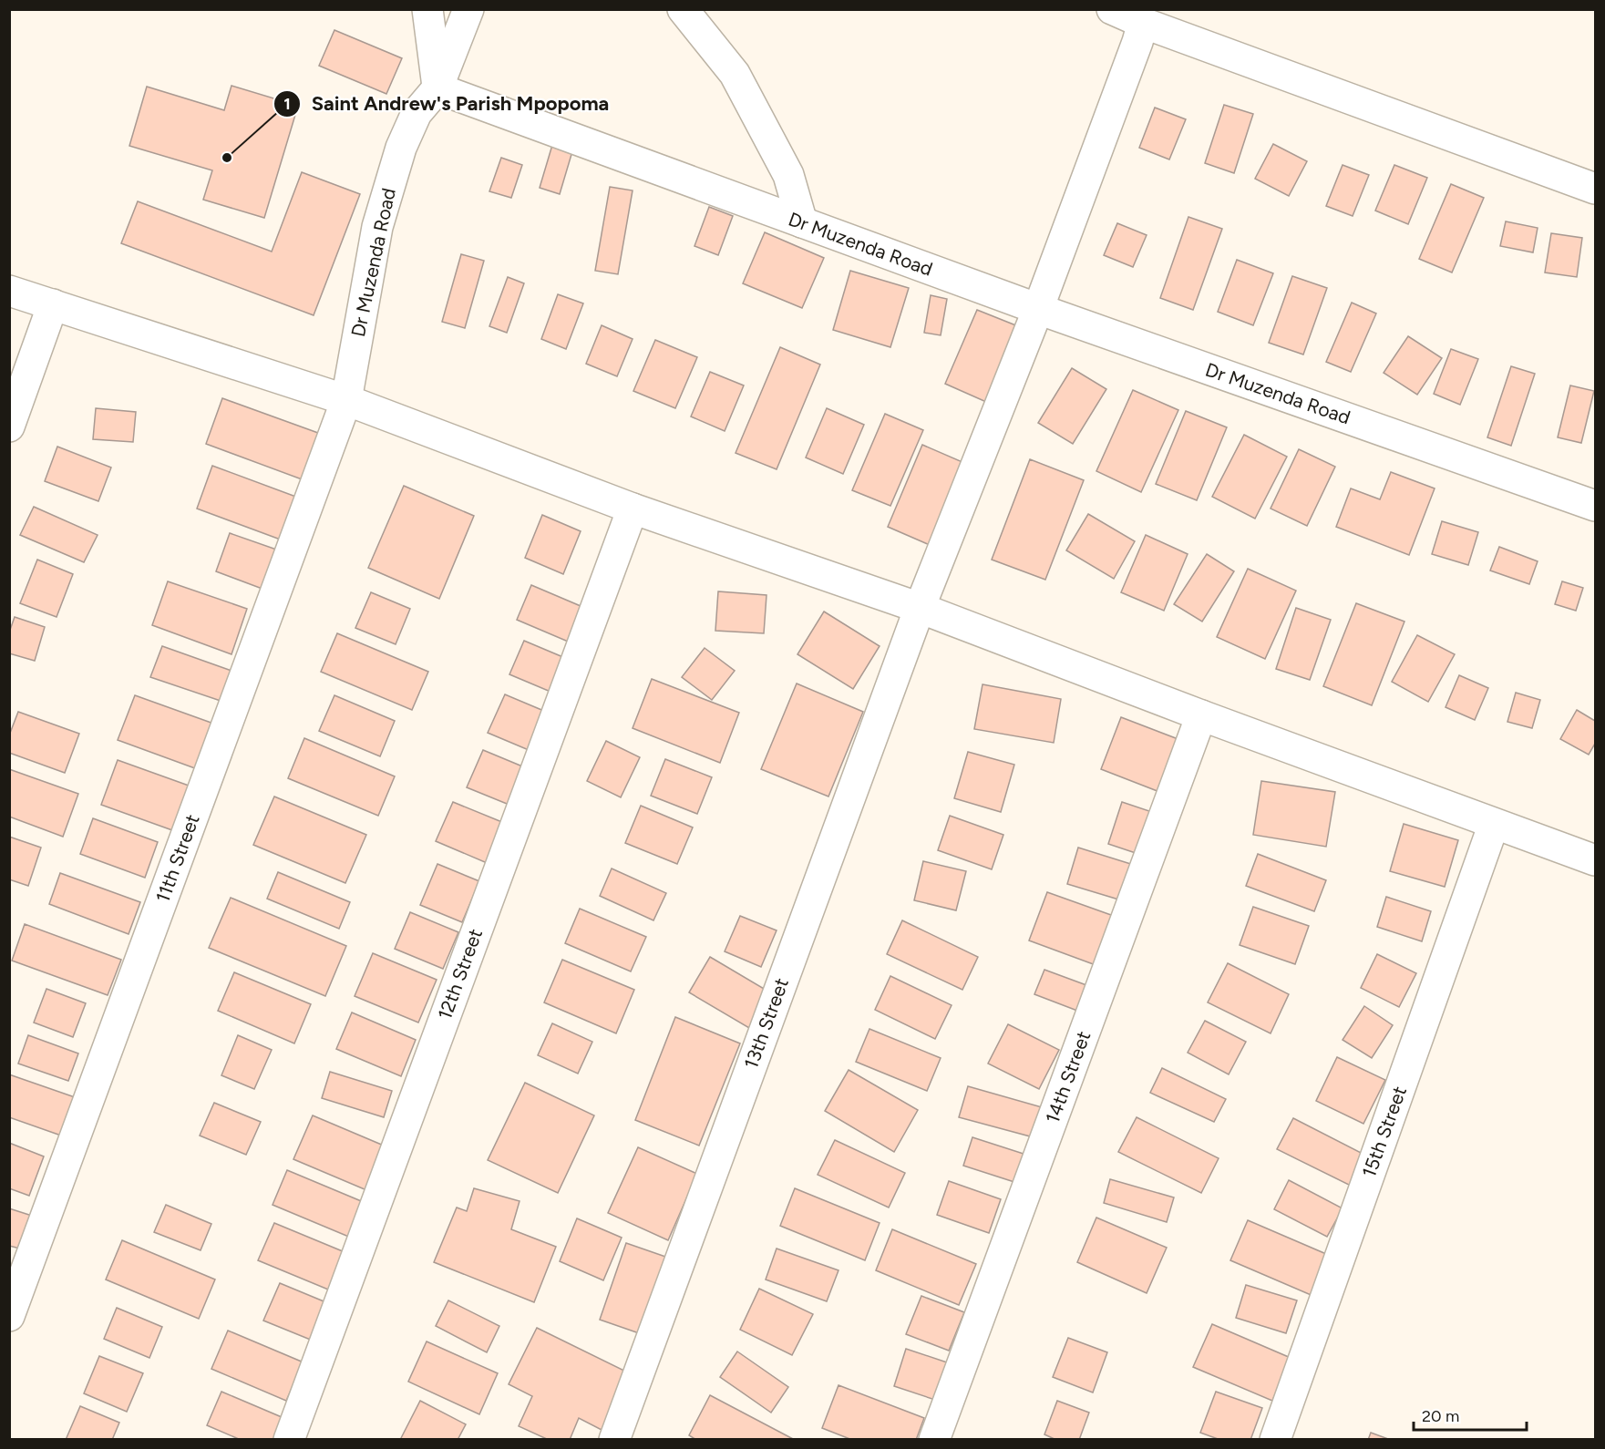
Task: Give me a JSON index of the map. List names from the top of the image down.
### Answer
{
  "streets": {
    "street": [
      "Dr Muzenda Road",
      "11th Street",
      "12th Street",
      "13th Street",
      "14th Street",
      "15th Street"
    ]
  },
  "crossings": [
    ["Dr Muzenda Road", "11th Street"],
    ["Dr Muzenda Road", "13th Street"]
  ],
  "places": ["Saint Andrew's Parish Mpopoma"],
  "scale_bar": "20 m"
}
